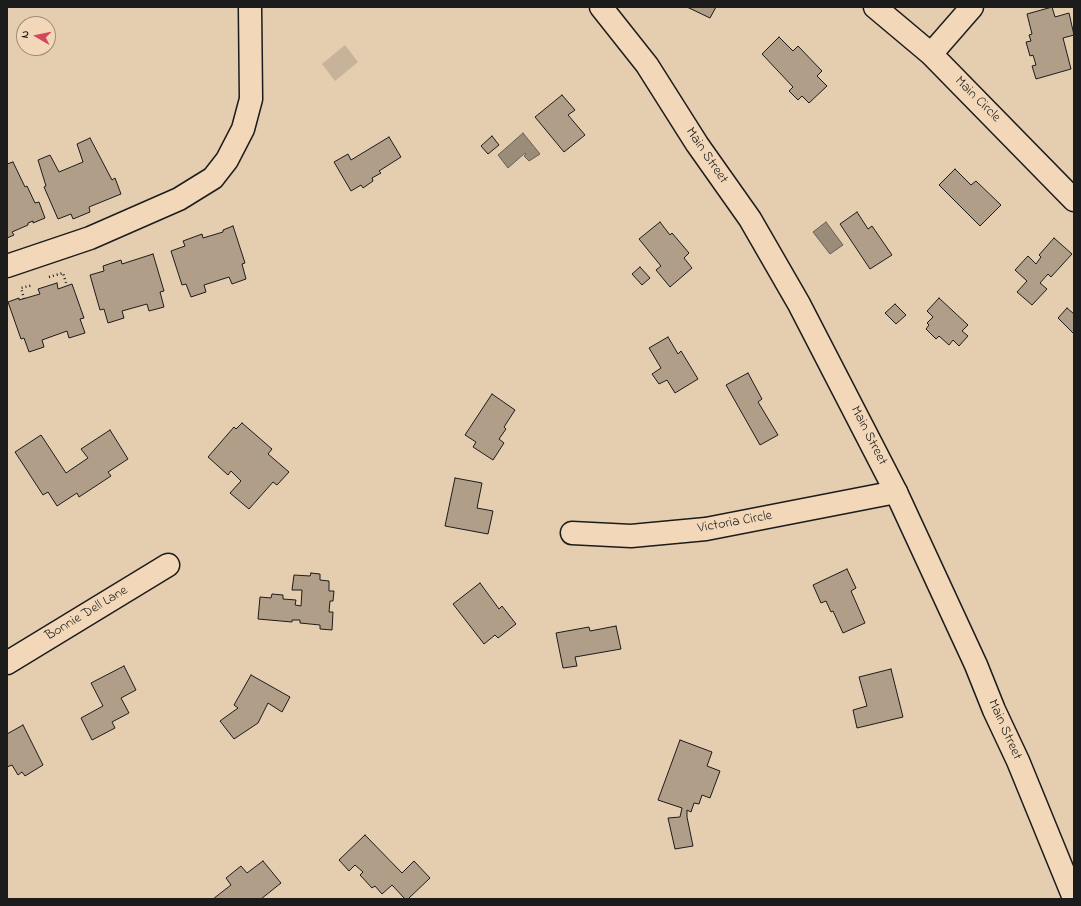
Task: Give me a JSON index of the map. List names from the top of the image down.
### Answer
{
  "streets": {
    "main road": [
      "Main Circle",
      "Main Street",
      "Victoria Circle",
      "Bonnie Dell Lane"
    ]
  },
  "crossings": [
    ["Main Street", "Victoria Circle"]
  ],
  "north": "left"
}
